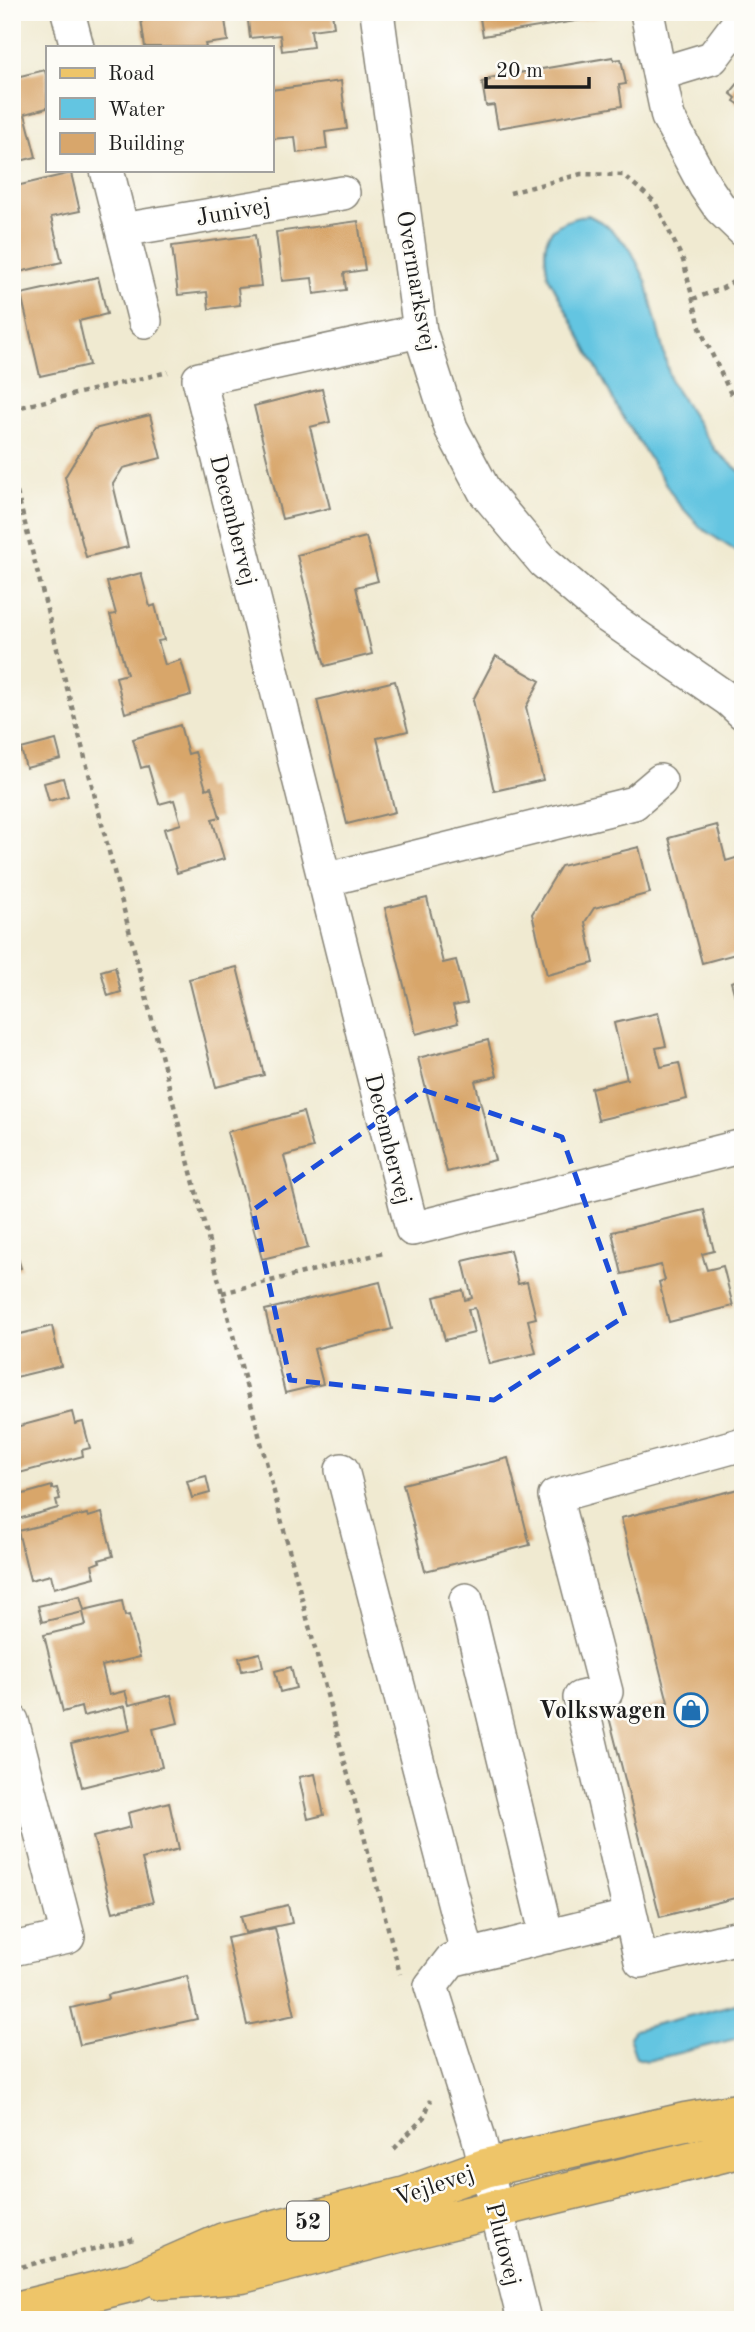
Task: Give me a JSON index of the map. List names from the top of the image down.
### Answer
{
  "streets": {
    "main road": ["Vejlevej", "52"],
    "street": [
      "Junivej",
      "Overmarksvej",
      "Decembervej",
      "Plutovej"
    ]
  },
  "crossings": [
    ["Vejlevej", "Plutovej"]
  ],
  "places": {
    "shop": ["Volkswagen"]
  },
  "legend": ["Road", "Water", "Building"],
  "scale_bar": "20 m"
}
